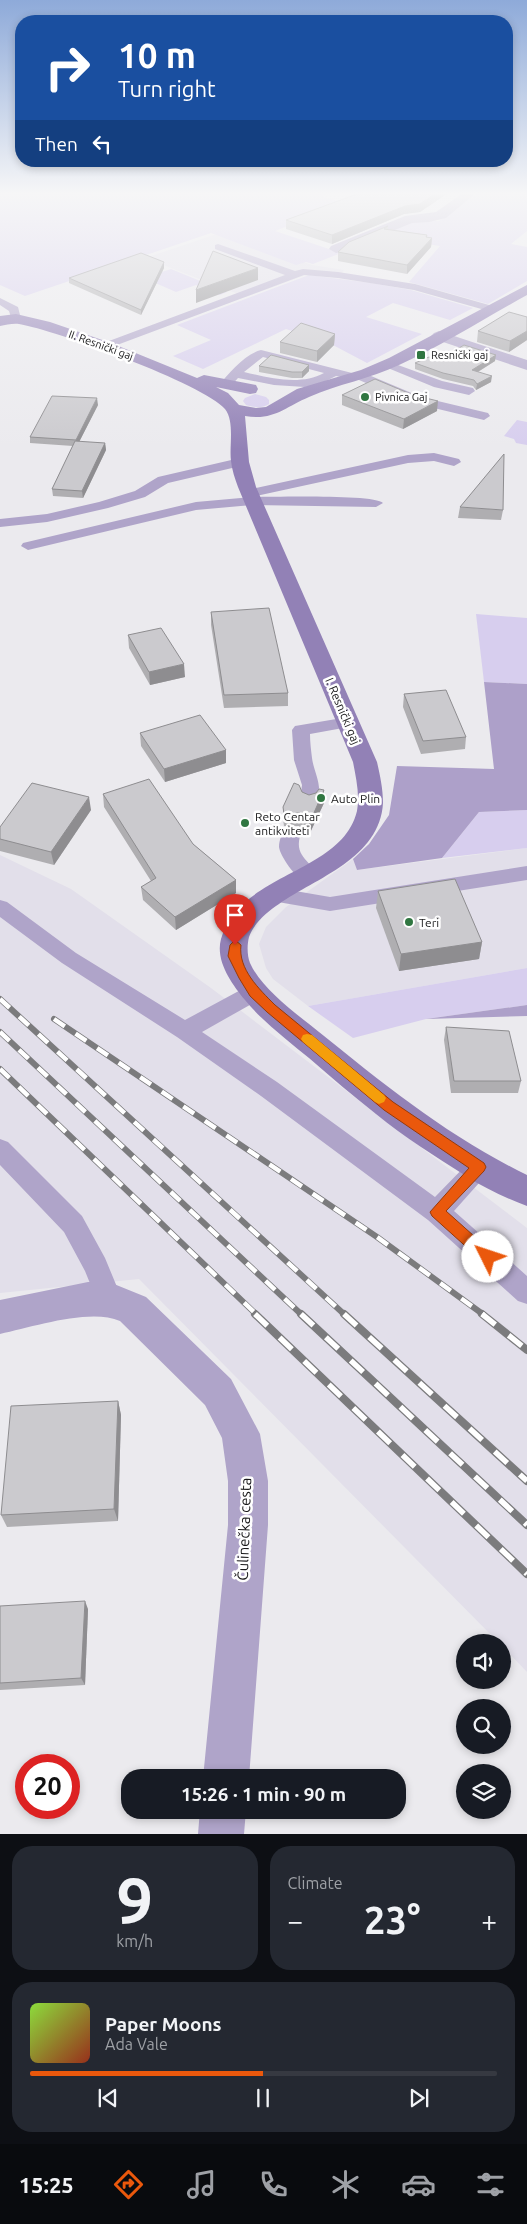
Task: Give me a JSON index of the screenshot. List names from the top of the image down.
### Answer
{
  "streets": {
    "street": ["II. Resnički gaj", "I. Resnički gaj", "Čulinečka cesta"]
  },
  "crossings": [
    ["II. Resnički gaj", "I. Resnički gaj"]
  ],
  "places": {
    "transit": ["Resnički gaj"],
    "other": [
      "Pivnica Gaj",
      "Auto Plin",
      "Reto Centar antikviteti",
      "Teri"
    ]
  },
  "page": {
    "turn": ["10 m", "Turn right"],
    "then": "Then",
    "limit": "20",
    "trip": "15:26 · 1 min · 90 m",
    "tile": [
      ["9", "km/h"],
      "Climate"
    ],
    "heat": ["−", "23°", "+"],
    "song": ["Paper Moons", "Ada Vale"],
    "tabs": "15:25"
  }
}
